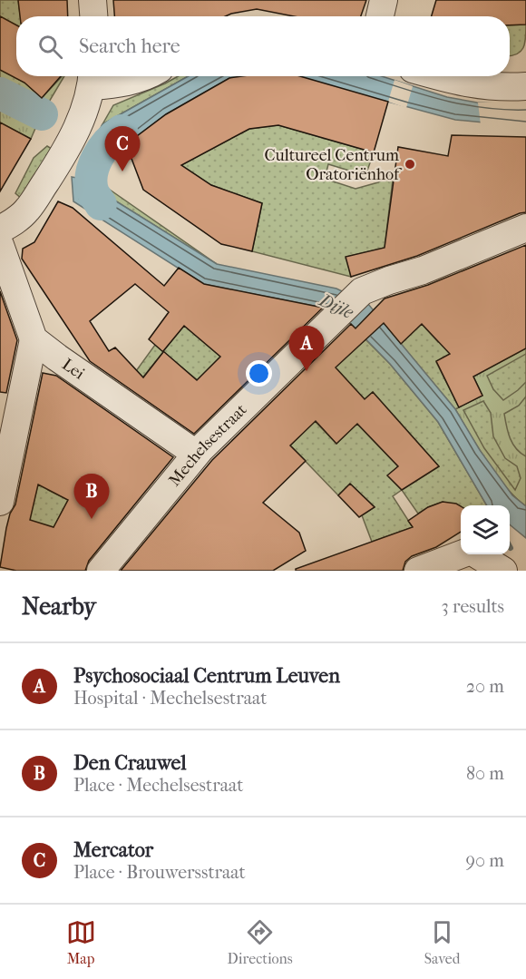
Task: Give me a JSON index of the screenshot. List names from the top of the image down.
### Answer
{
  "streets": {
    "street": ["Lei", "Mechelsestraat"]
  },
  "crossings": [
    ["Lei", "Mechelsestraat"]
  ],
  "water": ["Dijle"],
  "places": ["Cultureel Centrum Oratoriënhof"],
  "page": {
    "search": "Search here",
    "pins": ["C", "A", "B"],
    "heading": ["Nearby", "3 results"],
    "list": [
      {
        "mark": "A",
        "name": "Psychosociaal Centrum Leuven",
        "note": "Hospital · Mechelsestraat",
        "value": "20 m"
      },
      {
        "mark": "B",
        "name": "Den Crauwel",
        "note": "Place · Mechelsestraat",
        "value": "80 m"
      },
      {
        "mark": "C",
        "name": "Mercator",
        "note": "Place · Brouwersstraat",
        "value": "90 m"
      }
    ],
    "nav": ["Map", "Directions", "Saved"]
  }
}
